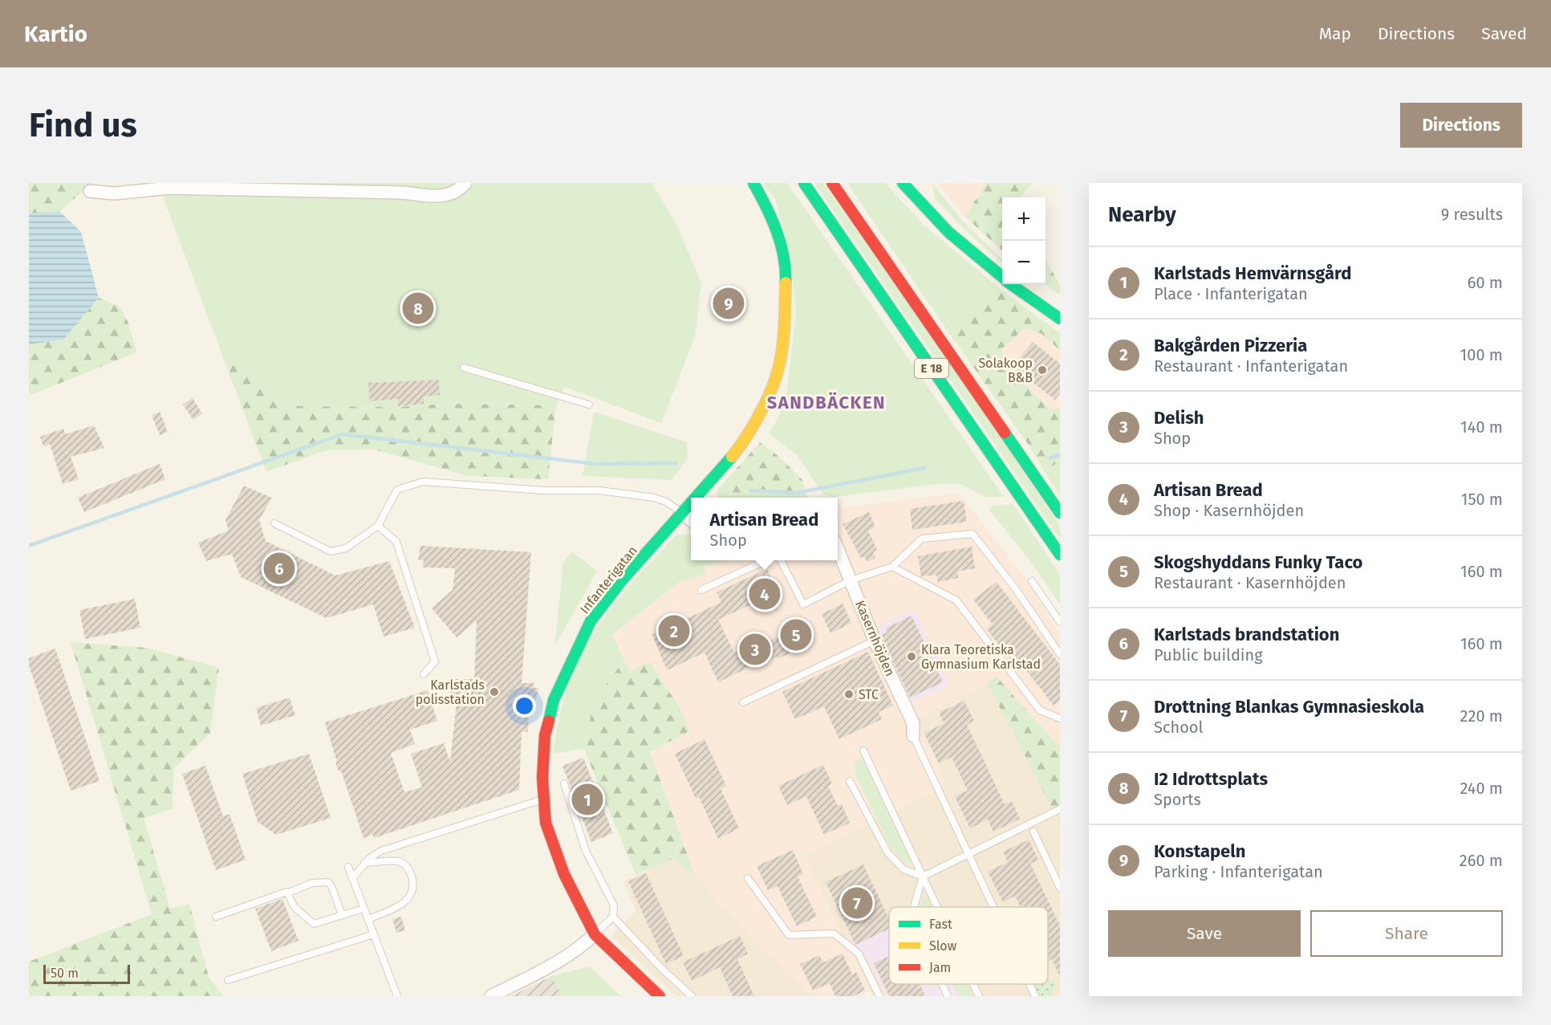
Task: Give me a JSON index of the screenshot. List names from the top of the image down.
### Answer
{
  "streets": {
    "main road": ["E 18", "Infanterigatan"],
    "street": ["Kasernhöjden"]
  },
  "districts": ["SANDBÄCKEN"],
  "places": [
    "Solakoop B&B",
    "Klara Teoretiska Gymnasium Karlstad",
    "Karlstads polisstation",
    "STC"
  ],
  "legend": ["Fast", "Slow", "Jam"],
  "scale_bar": "50 m",
  "page": {
    "header": "Kartio",
    "nav": ["Map", "Directions", "Saved"],
    "buttons": [
      "Directions",
      ["Save", "Share"]
    ],
    "title": "Find us",
    "heading": ["Nearby", "9 results"],
    "map_buttons": ["+", "−"],
    "list": [
      {
        "mark": "1",
        "name": "Karlstads Hemvärnsgård",
        "note": "Place · Infanterigatan",
        "value": "60 m"
      },
      {
        "mark": "2",
        "name": "Bakgården Pizzeria",
        "note": "Restaurant · Infanterigatan",
        "value": "100 m"
      },
      {
        "mark": "3",
        "name": "Delish",
        "note": "Shop",
        "value": "140 m"
      },
      {
        "mark": "4",
        "name": "Artisan Bread",
        "note": "Shop · Kasernhöjden",
        "value": "150 m"
      },
      {
        "mark": "5",
        "name": "Skogshyddans Funky Taco",
        "note": "Restaurant · Kasernhöjden",
        "value": "160 m"
      },
      {
        "mark": "6",
        "name": "Karlstads brandstation",
        "note": "Public building",
        "value": "160 m"
      },
      {
        "mark": "7",
        "name": "Drottning Blankas Gymnasieskola",
        "note": "School",
        "value": "220 m"
      },
      {
        "mark": "8",
        "name": "I2 Idrottsplats",
        "note": "Sports",
        "value": "240 m"
      },
      {
        "mark": "9",
        "name": "Konstapeln",
        "note": "Parking · Infanterigatan",
        "value": "260 m"
      }
    ],
    "pins": [
      "9",
      "8",
      "6",
      "4",
      "2",
      "5",
      "3",
      "1",
      "7"
    ],
    "popup": ["Artisan Bread", "Shop"],
    "scale": "50 m"
  }
}
